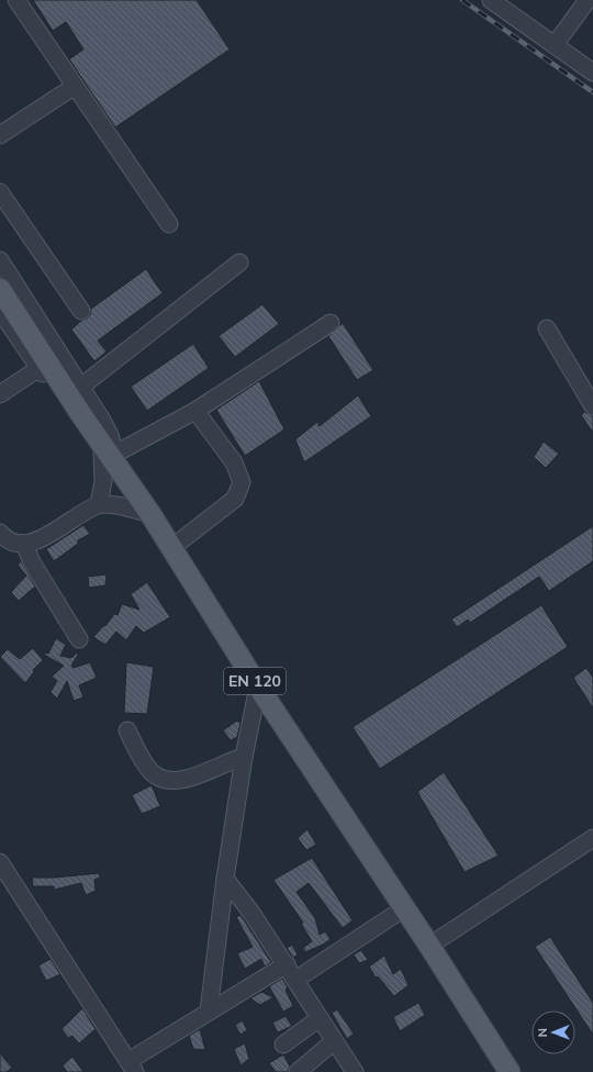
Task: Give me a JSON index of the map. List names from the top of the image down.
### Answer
{
  "streets": {
    "main road": ["EN 120"]
  },
  "north": "left"
}
